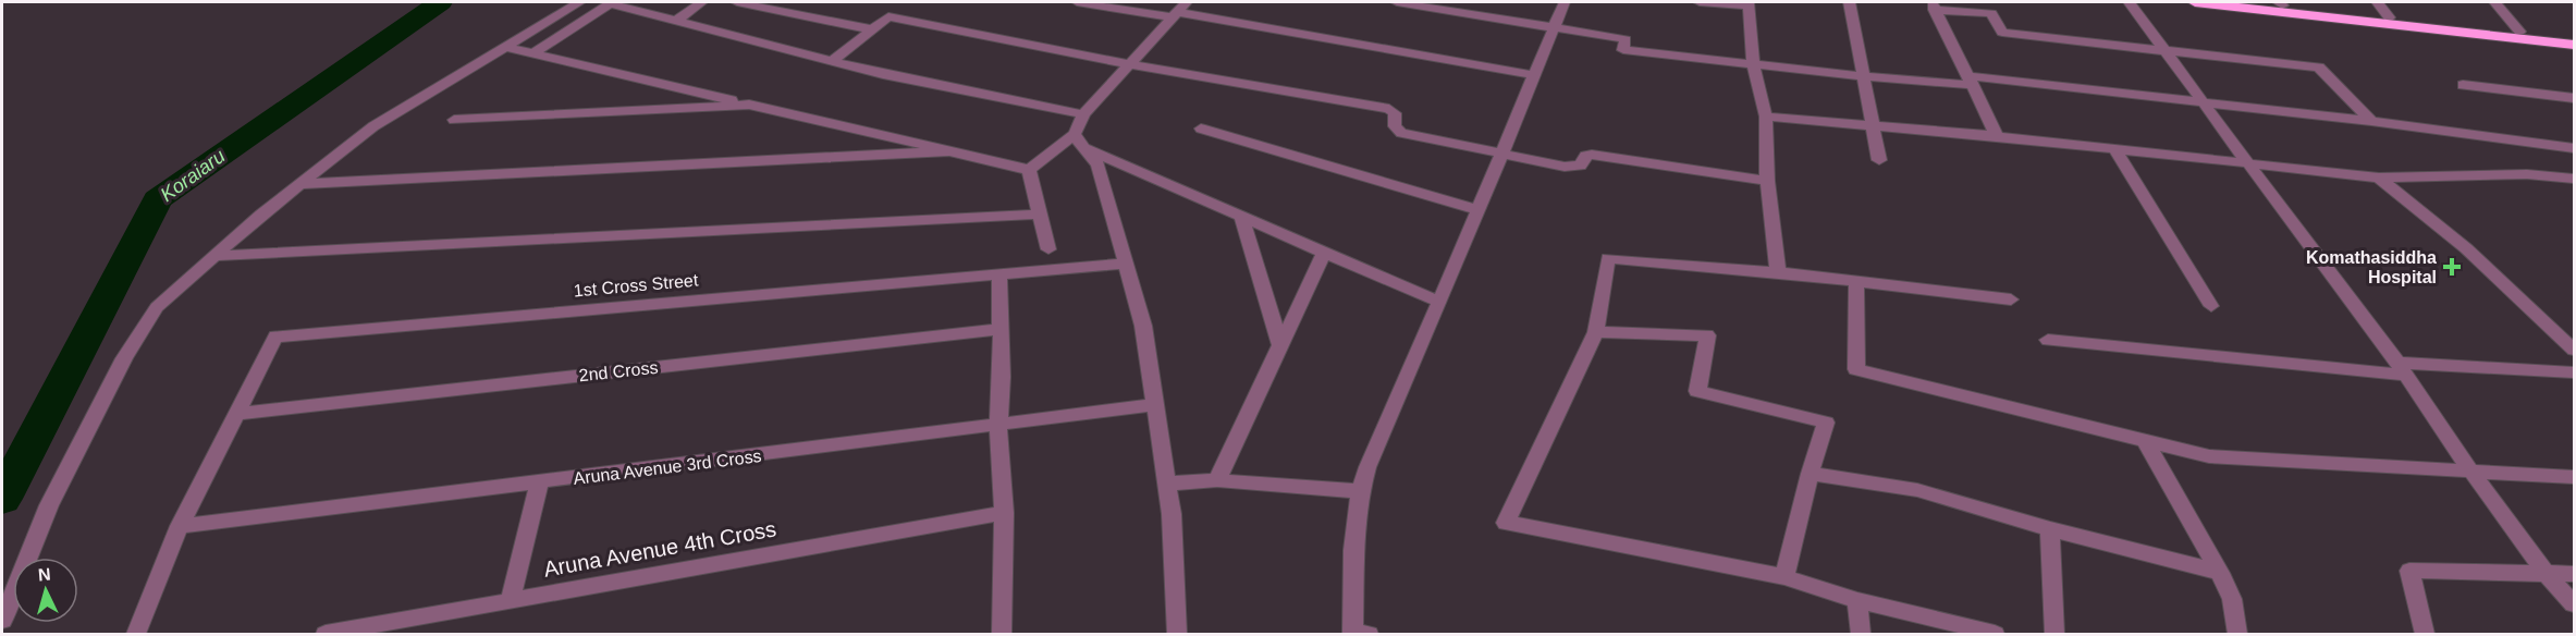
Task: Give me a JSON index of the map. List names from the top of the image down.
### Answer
{
  "streets": {
    "street": [
      "1st Cross Street",
      "2nd Cross",
      "Aruna Avenue 3rd Cross",
      "Aruna Avenue 4th Cross"
    ]
  },
  "crossings": [
    ["1st Cross Street", "2nd Cross"]
  ],
  "water": ["Koraiaru"],
  "places": {
    "health": ["Komathasiddha Hospital"]
  },
  "north": "top"
}
